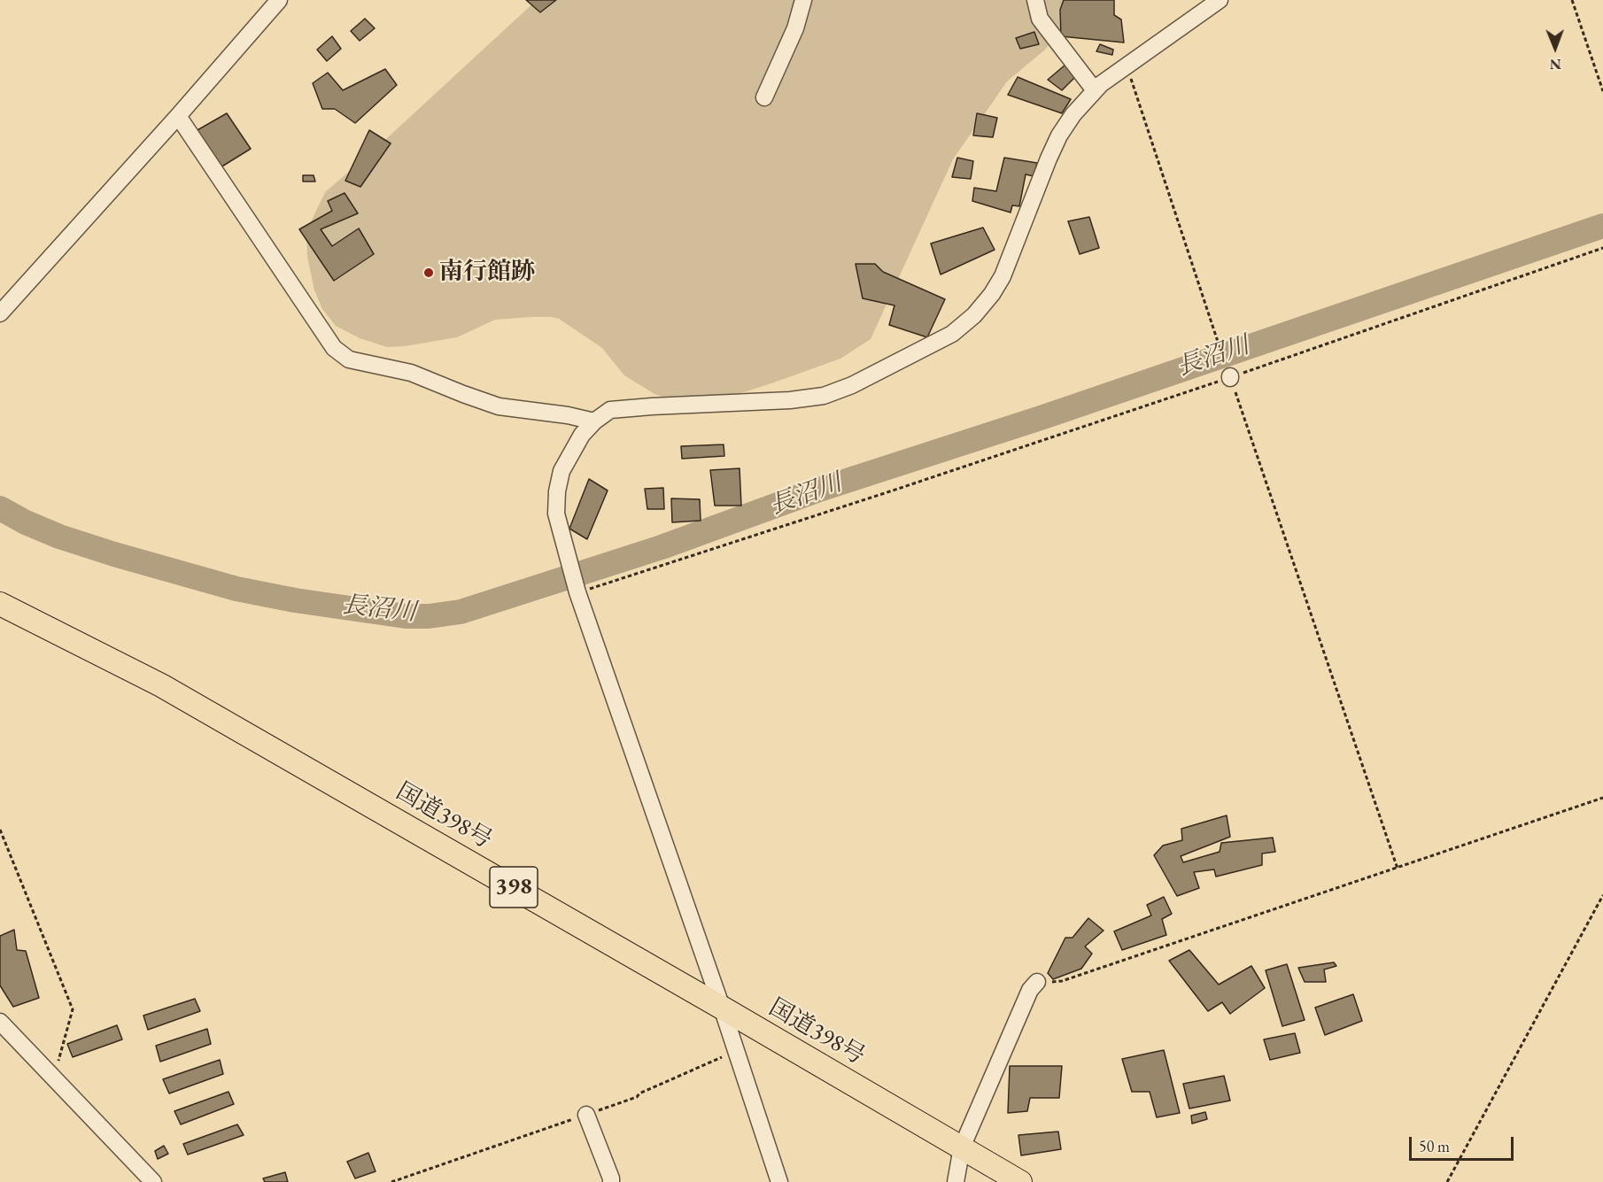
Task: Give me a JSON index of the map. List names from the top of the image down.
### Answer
{
  "streets": {
    "highway": ["国道398号", "398"]
  },
  "water": ["長沼川"],
  "places": ["南行館跡"],
  "scale_bar": "50 m",
  "north": "bottom"
}
